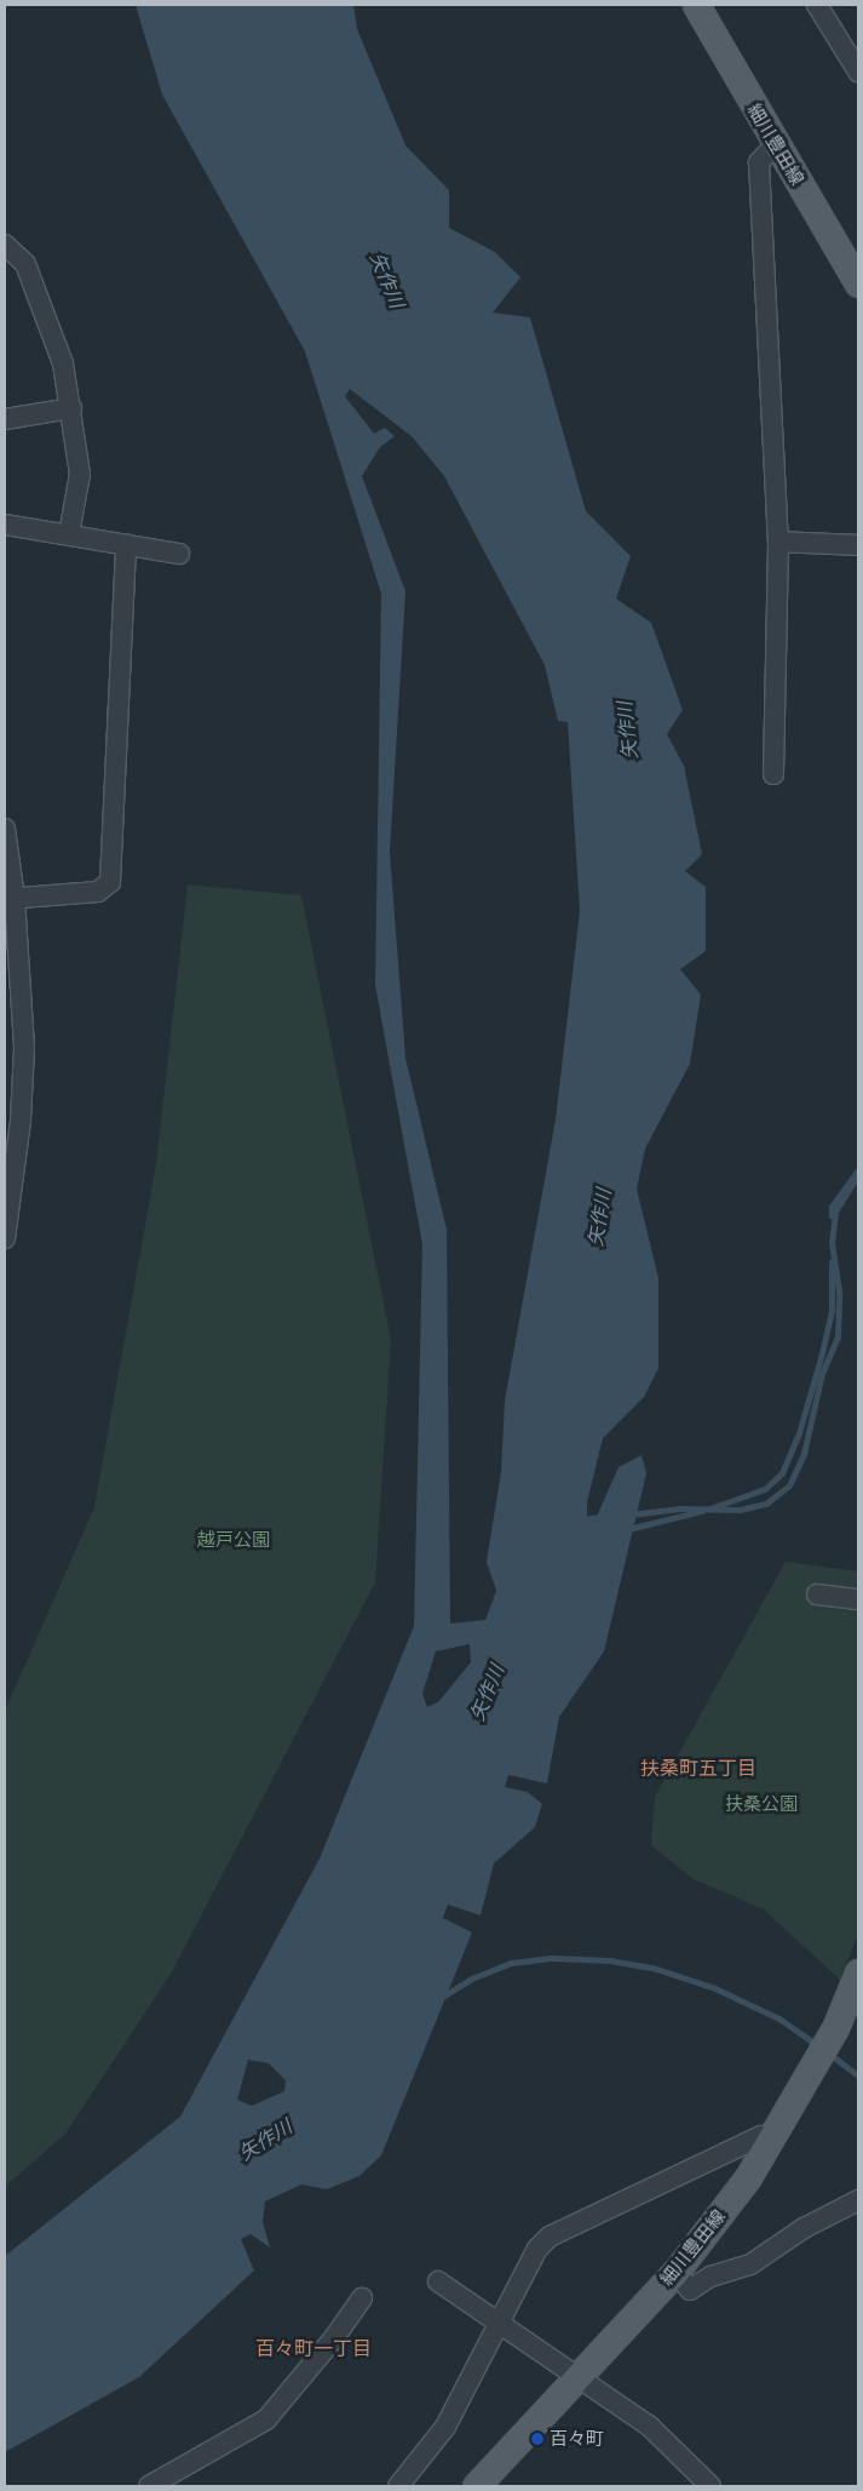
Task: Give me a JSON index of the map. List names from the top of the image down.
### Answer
{
  "streets": {
    "main road": ["細川豊田線"]
  },
  "districts": ["扶桑町五丁目", "百々町一丁目"],
  "water": ["矢作川"],
  "parks": ["越戸公園", "扶桑公園"],
  "places": ["百々町"]
}
